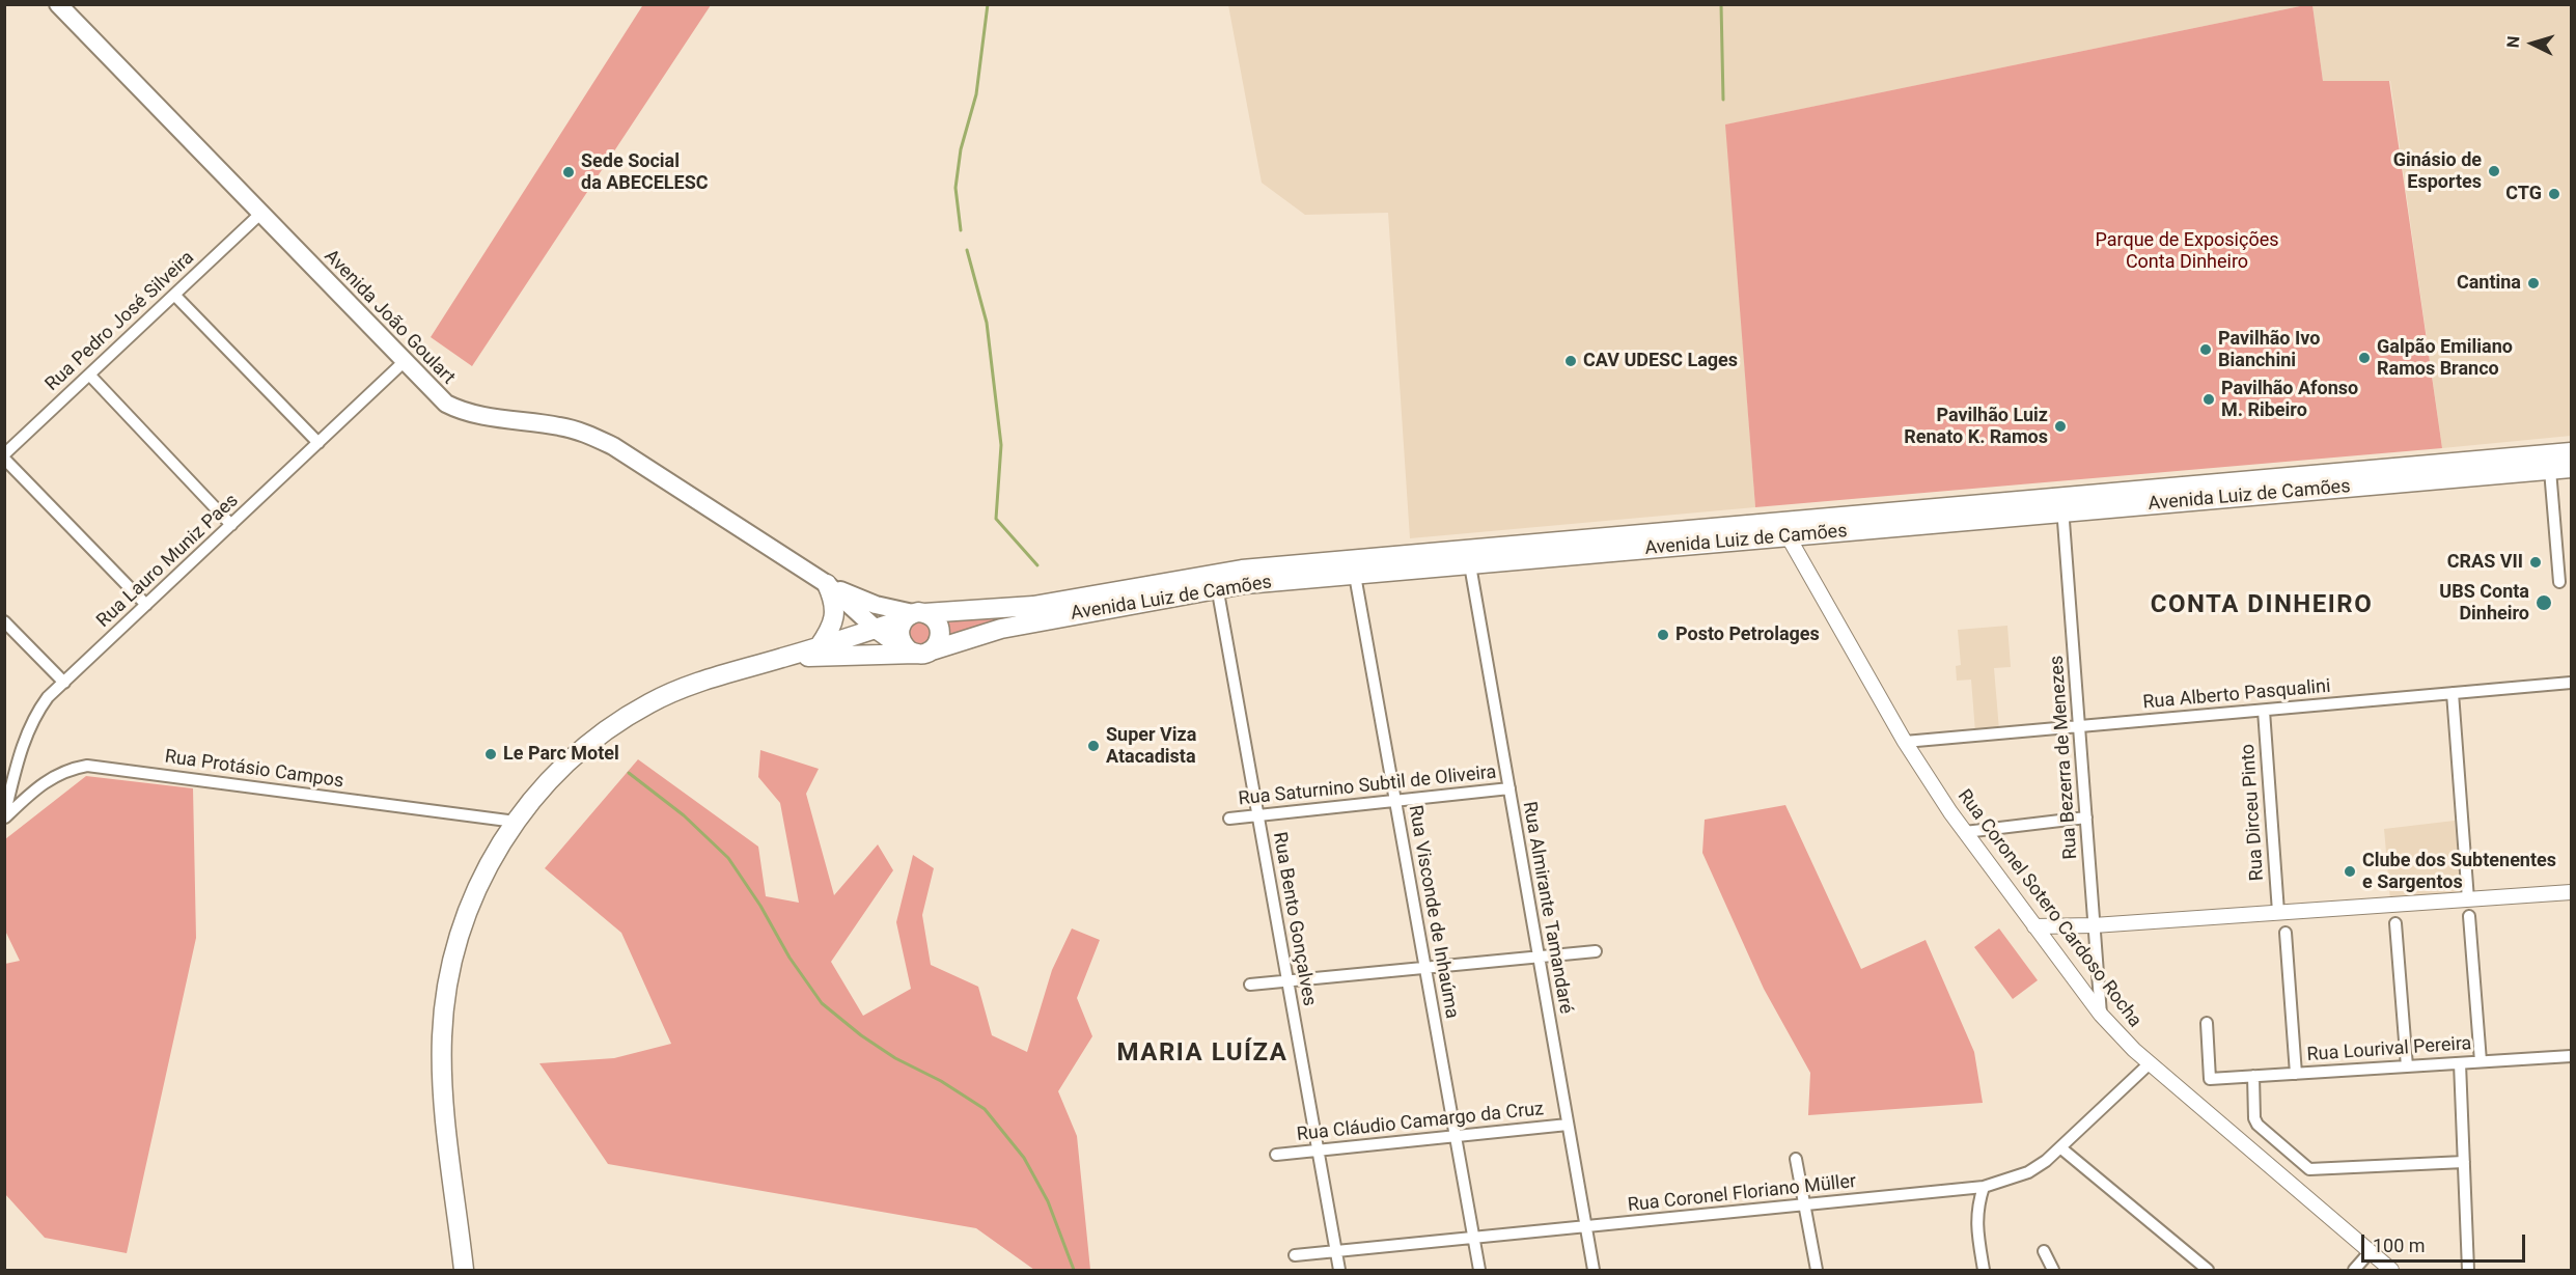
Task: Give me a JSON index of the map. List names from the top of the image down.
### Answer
{
  "streets": {
    "main road": ["Avenida João Goulart", "Avenida Luiz de Camões"],
    "street": [
      "Rua Pedro José Silveira",
      "Rua Lauro Muniz Paes",
      "Rua Alberto Pasqualini",
      "Rua Bezerra de Menezes",
      "Rua Protásio Campos",
      "Rua Saturnino Subtil de Oliveira",
      "Rua Dirceu Pinto",
      "Rua Almirante Tamandaré",
      "Rua Coronel Sotero Cardoso Rocha",
      "Rua Visconde de Inhaúma",
      "Rua Bento Gonçalves",
      "Rua Lourival Pereira",
      "Rua Cláudio Camargo da Cruz",
      "Rua Coronel Floriano Müller"
    ]
  },
  "crossings": [
    ["Avenida João Goulart", "Rua Pedro José Silveira"],
    ["Avenida João Goulart", "Avenida Luiz de Camões"],
    ["Avenida João Goulart", "Rua Lauro Muniz Paes"],
    ["Avenida Luiz de Camões", "Rua Bezerra de Menezes"],
    ["Avenida Luiz de Camões", "Rua Almirante Tamandaré"],
    ["Avenida Luiz de Camões", "Rua Coronel Sotero Cardoso Rocha"],
    ["Avenida Luiz de Camões", "Rua Visconde de Inhaúma"],
    ["Avenida Luiz de Camões", "Rua Bento Gonçalves"],
    ["Rua Lauro Muniz Paes", "Rua Protásio Campos"],
    ["Rua Alberto Pasqualini", "Rua Bezerra de Menezes"],
    ["Rua Alberto Pasqualini", "Rua Dirceu Pinto"],
    ["Rua Alberto Pasqualini", "Rua Coronel Sotero Cardoso Rocha"],
    ["Rua Bezerra de Menezes", "Rua Coronel Sotero Cardoso Rocha"],
    ["Rua Saturnino Subtil de Oliveira", "Rua Almirante Tamandaré"],
    ["Rua Saturnino Subtil de Oliveira", "Rua Visconde de Inhaúma"],
    ["Rua Saturnino Subtil de Oliveira", "Rua Bento Gonçalves"],
    ["Rua Almirante Tamandaré", "Rua Cláudio Camargo da Cruz"],
    ["Rua Almirante Tamandaré", "Rua Coronel Floriano Müller"],
    ["Rua Coronel Sotero Cardoso Rocha", "Rua Coronel Floriano Müller"],
    ["Rua Visconde de Inhaúma", "Rua Cláudio Camargo da Cruz"],
    ["Rua Visconde de Inhaúma", "Rua Coronel Floriano Müller"],
    ["Rua Bento Gonçalves", "Rua Cláudio Camargo da Cruz"],
    ["Rua Bento Gonçalves", "Rua Coronel Floriano Müller"]
  ],
  "districts": ["CONTA DINHEIRO", "MARIA LUÍZA"],
  "parks": ["Parque de Exposições Conta Dinheiro"],
  "places": [
    "Ginásio de Esportes",
    "Sede Social da ABECELESC",
    "CTG",
    "Cantina",
    "Pavilhão Ivo Bianchini",
    "Galpão Emiliano Ramos Branco",
    "CAV UDESC Lages",
    "Pavilhão Afonso M. Ribeiro",
    "Pavilhão Luiz Renato K. Ramos",
    "CRAS VII",
    "UBS Conta Dinheiro",
    "Posto Petrolages",
    "Super Viza Atacadista",
    "Le Parc Motel",
    "Clube dos Subtenentes e Sargentos"
  ],
  "scale_bar": "100 m",
  "north": "left"
}
